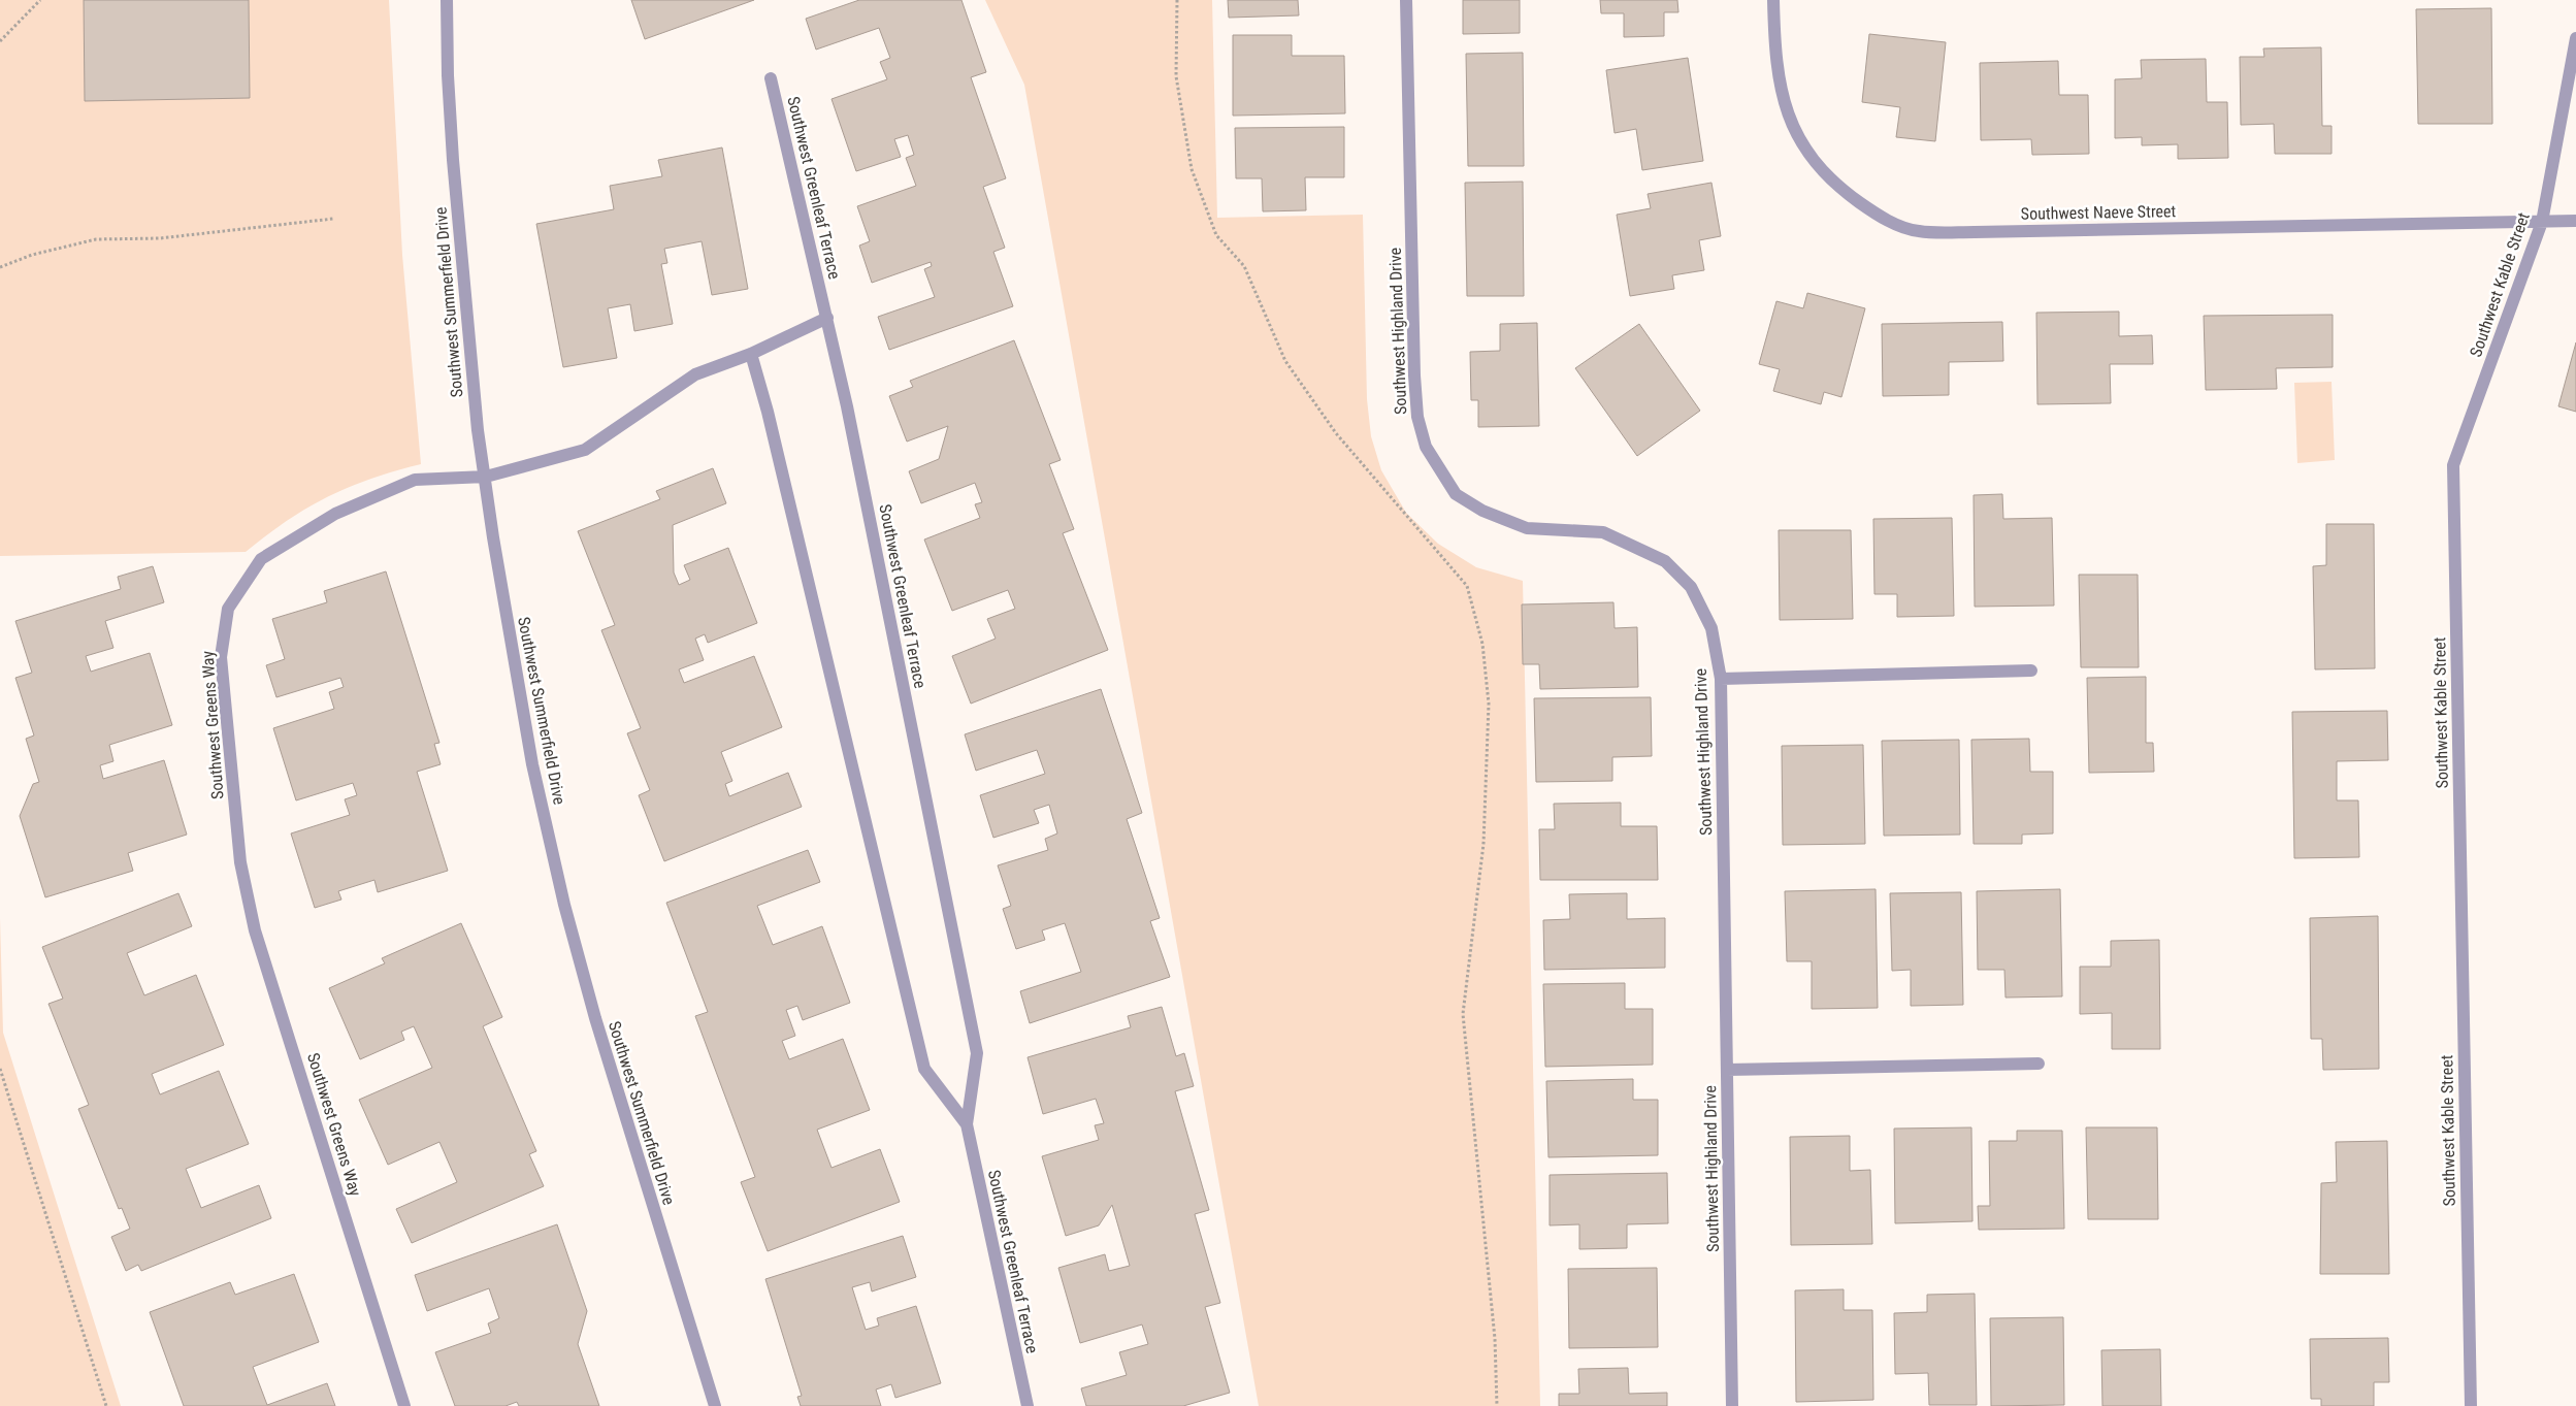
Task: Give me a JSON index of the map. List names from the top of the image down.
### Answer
{
  "streets": {
    "street": [
      "Southwest Greenleaf Terrace",
      "Southwest Naeve Street",
      "Southwest Kable Street",
      "Southwest Summerfield Drive",
      "Southwest Highland Drive",
      "Southwest Greens Way"
    ]
  },
  "crossings": [
    ["Southwest Greenleaf Terrace", "Southwest Greens Way"],
    ["Southwest Naeve Street", "Southwest Kable Street"],
    ["Southwest Summerfield Drive", "Southwest Greens Way"]
  ]
}
